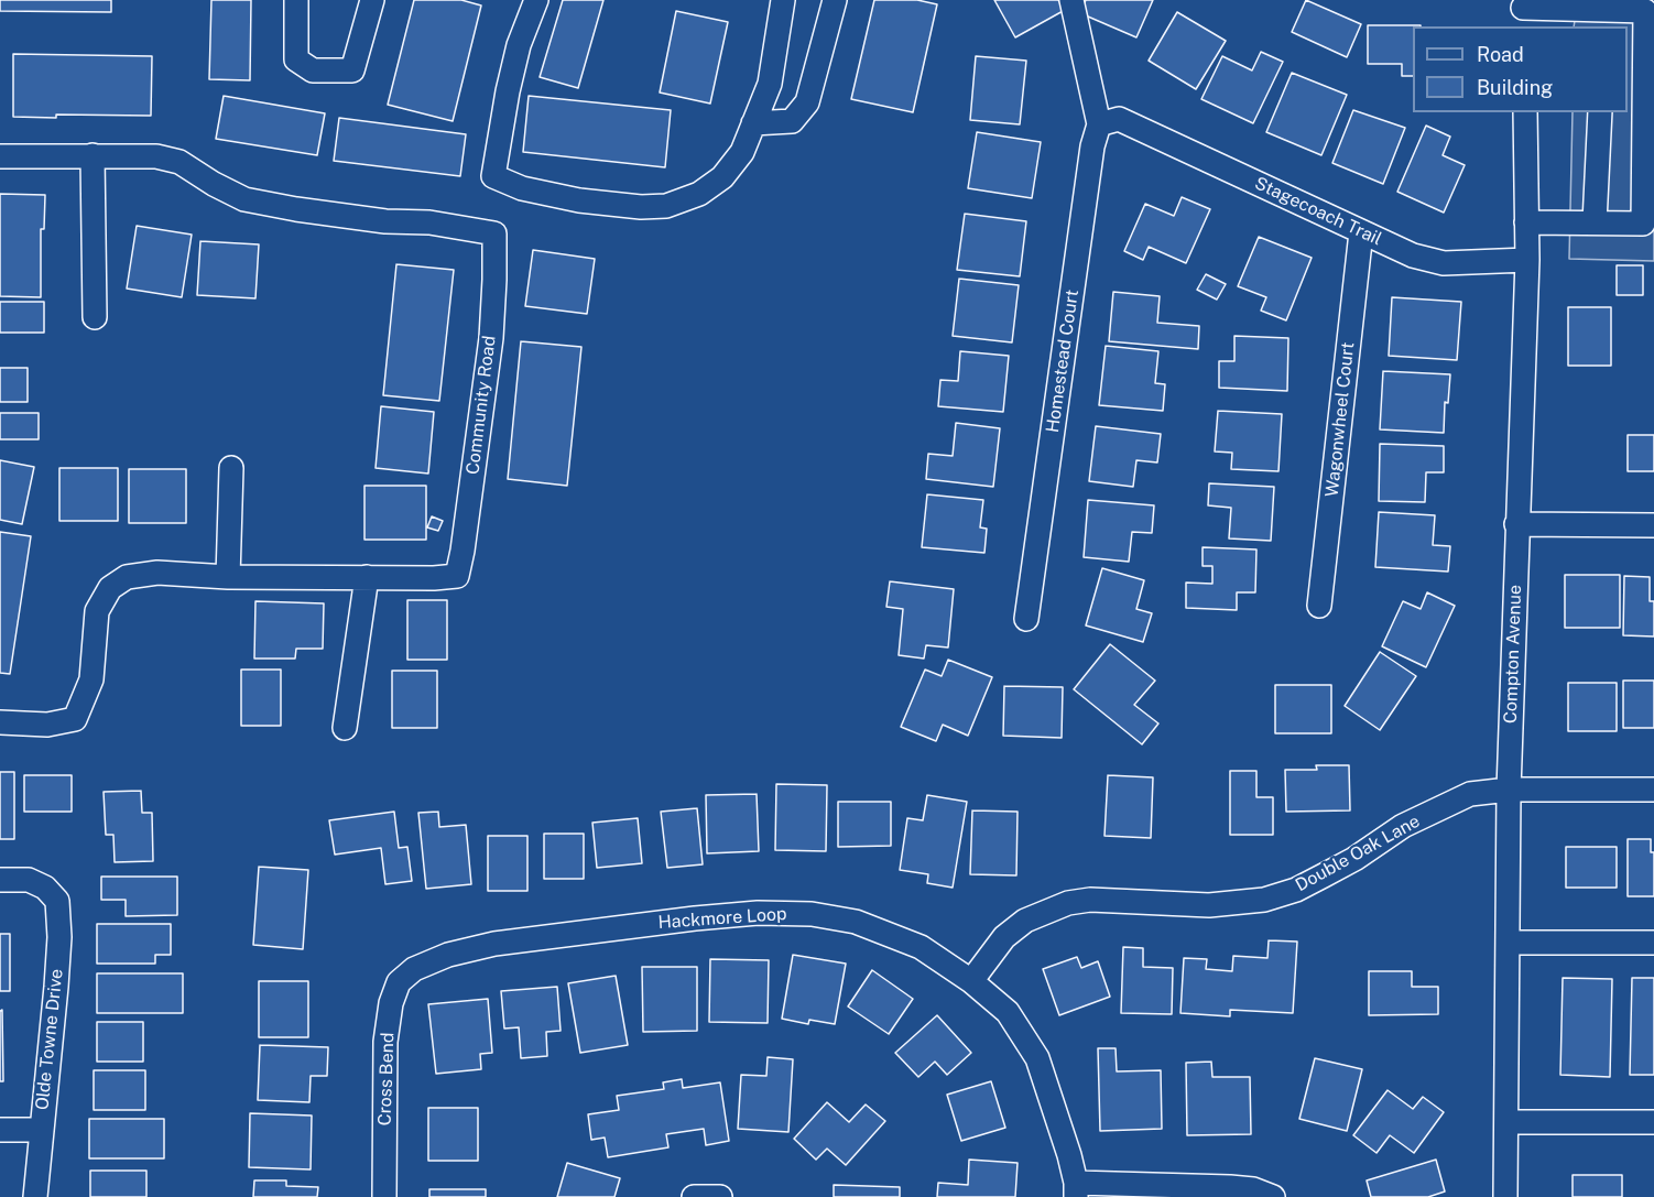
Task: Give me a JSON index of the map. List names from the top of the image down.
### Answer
{
  "streets": {
    "street": [
      "Stagecoach Trail",
      "Homestead Court",
      "Community Road",
      "Wagonwheel Court",
      "Compton Avenue",
      "Double Oak Lane",
      "Hackmore Loop",
      "Olde Towne Drive",
      "Cross Bend"
    ]
  },
  "crossings": [
    ["Stagecoach Trail", "Homestead Court"],
    ["Stagecoach Trail", "Wagonwheel Court"],
    ["Stagecoach Trail", "Compton Avenue"],
    ["Compton Avenue", "Double Oak Lane"],
    ["Double Oak Lane", "Hackmore Loop"],
    ["Hackmore Loop", "Cross Bend"]
  ],
  "legend": ["Road", "Building"]
}
